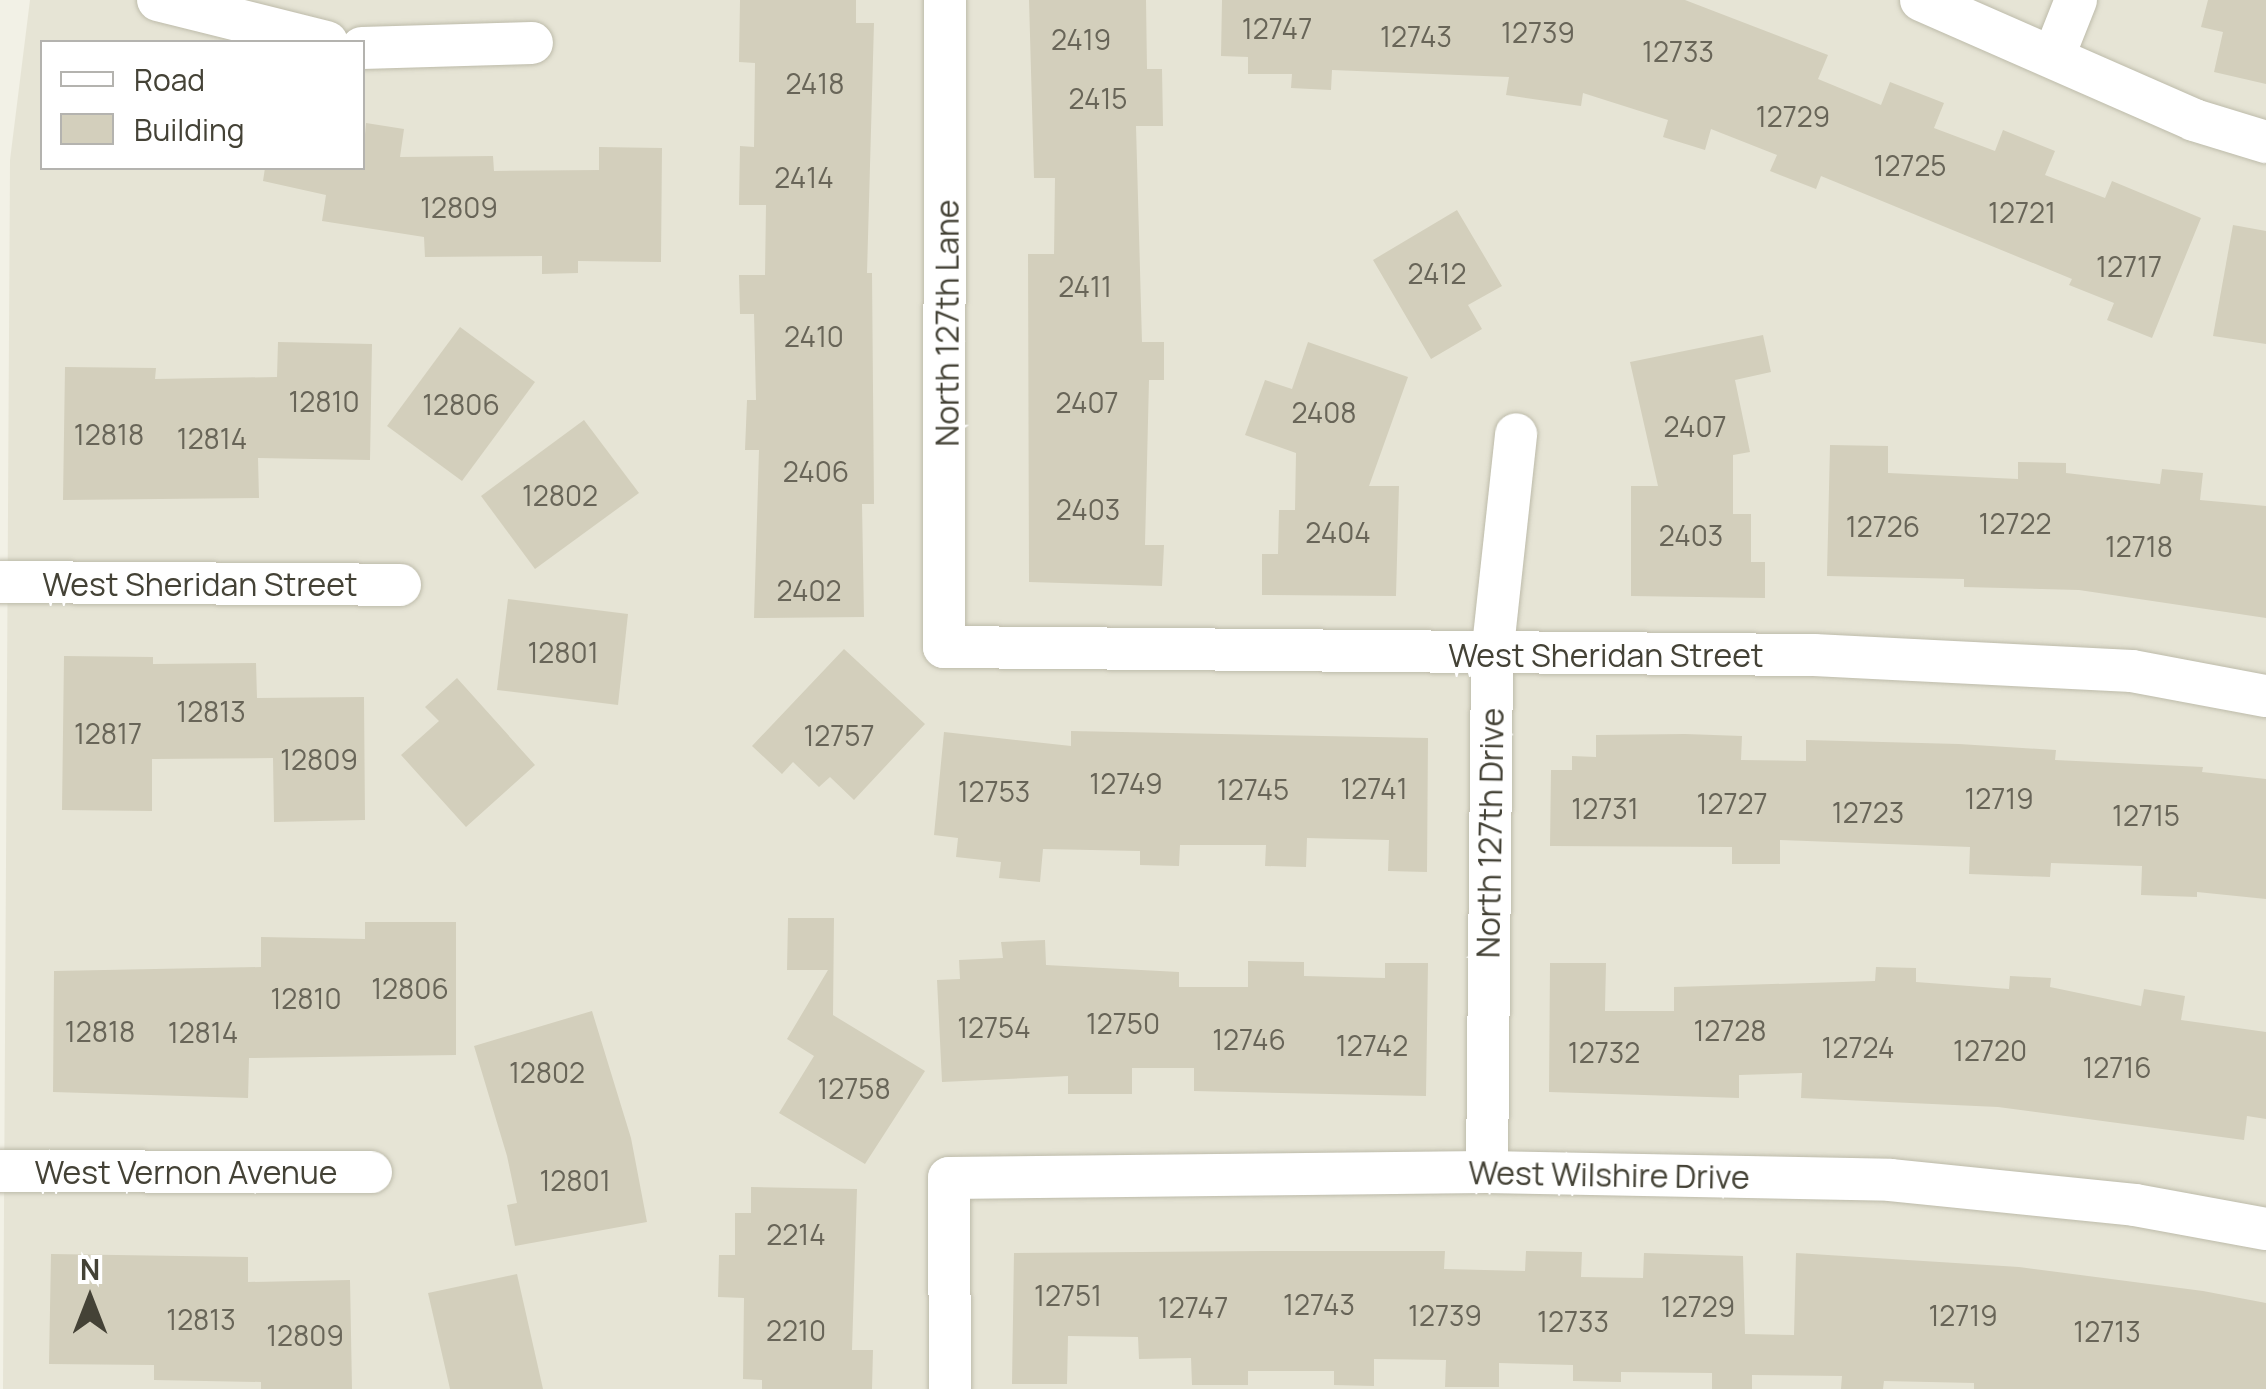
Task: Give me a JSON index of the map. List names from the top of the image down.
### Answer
{
  "streets": {
    "street": [
      "North 127th Lane",
      "West Sheridan Street",
      "North 127th Drive",
      "West Vernon Avenue",
      "West Wilshire Drive"
    ]
  },
  "crossings": [
    ["North 127th Lane", "West Sheridan Street"],
    ["West Sheridan Street", "North 127th Drive"],
    ["North 127th Drive", "West Wilshire Drive"]
  ],
  "house_numbers": [
    "12747",
    "12739",
    "12743",
    "2419",
    "12733",
    "2418",
    "2415",
    "12729",
    "12725",
    "2414",
    "12809",
    "12721",
    "12717",
    "2412",
    "2411",
    "2410",
    "12810",
    "2407",
    "12806",
    "2408",
    "2407",
    "12818",
    "12814",
    "2406",
    "12802",
    "2403",
    "12722",
    "12726",
    "2404",
    "2403",
    "12718",
    "2402",
    "12801",
    "12813",
    "12817",
    "12757",
    "12809",
    "12749",
    "12741",
    "12745",
    "12753",
    "12719",
    "12727",
    "12731",
    "12723",
    "12715",
    "12806",
    "12810",
    "12750",
    "12754",
    "12728",
    "12818",
    "12814",
    "12746",
    "12742",
    "12724",
    "12720",
    "12732",
    "12716",
    "12802",
    "12758",
    "12801",
    "2214",
    "12751",
    "12743",
    "12729",
    "12747",
    "12739",
    "12719",
    "12813",
    "12733",
    "2210",
    "12713",
    "12809"
  ],
  "legend": ["Road", "Building"],
  "north": "top"
}
